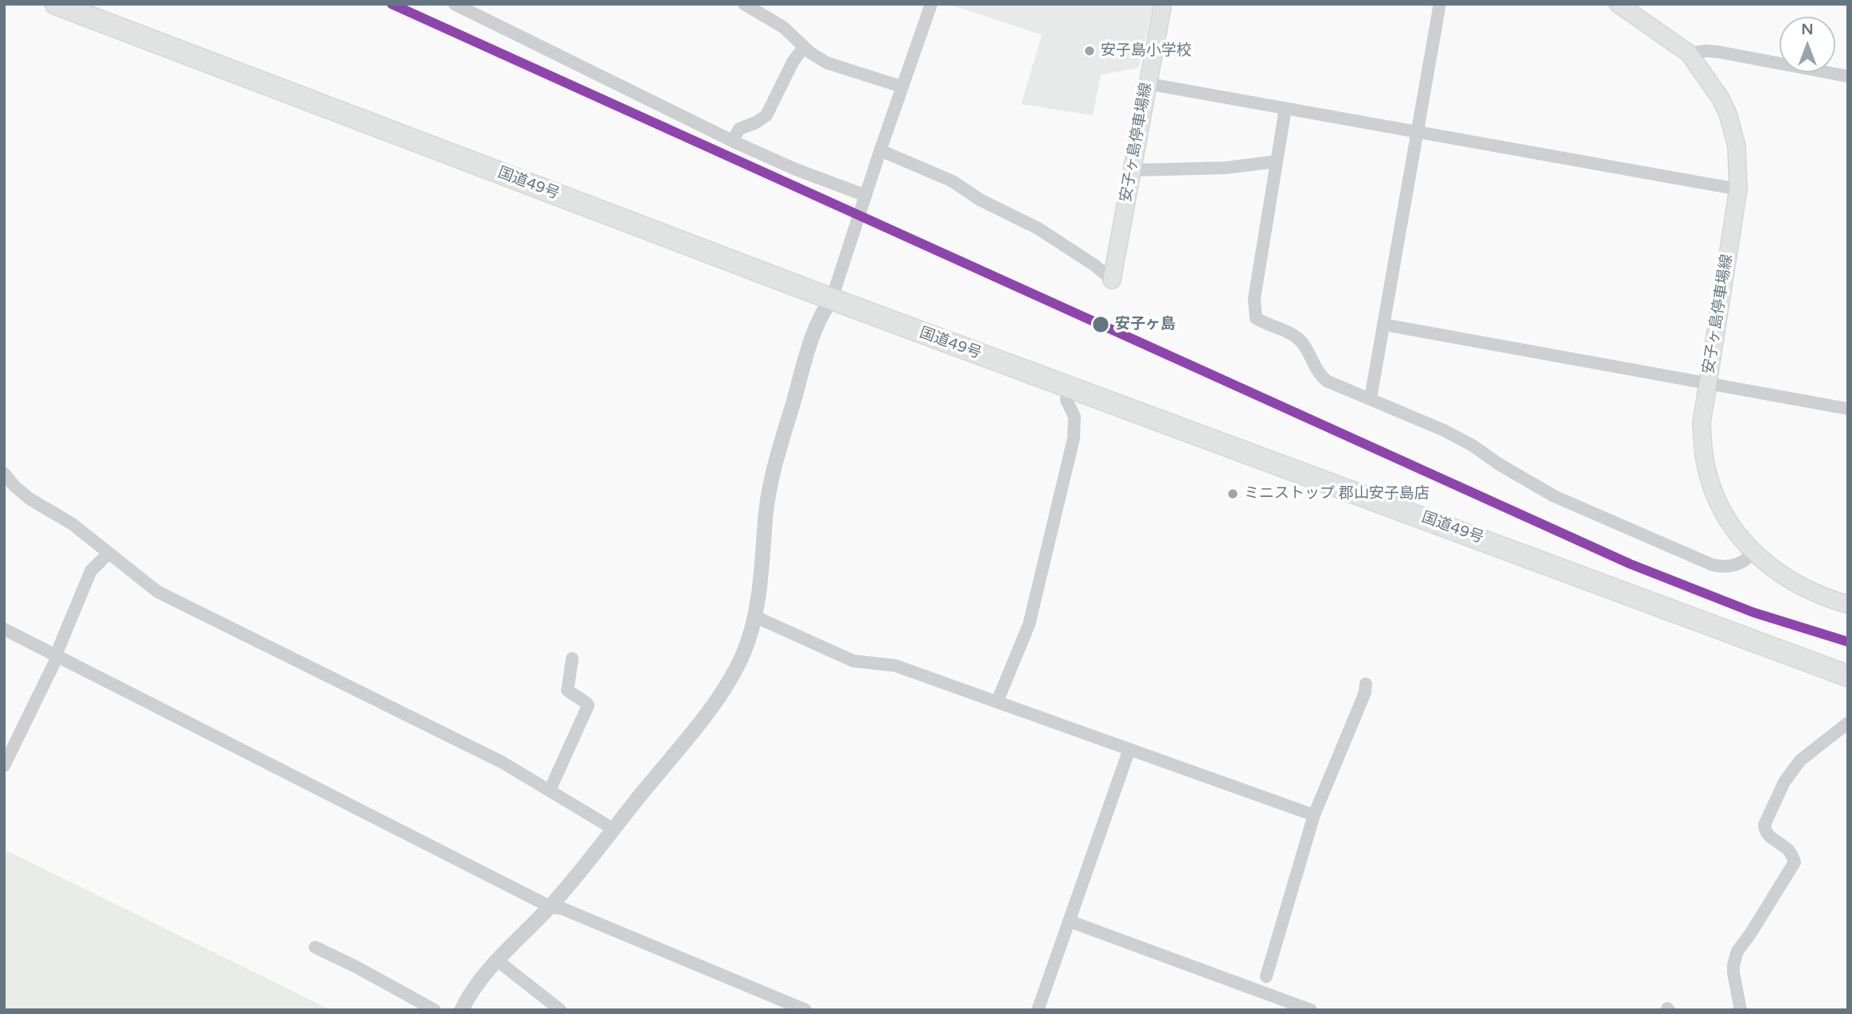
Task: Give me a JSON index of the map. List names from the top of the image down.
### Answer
{
  "streets": {
    "highway": ["国道49号"],
    "main road": ["安子ヶ島停車場線"]
  },
  "places": ["安子島小学校", "安子ヶ島", "ミニストップ 郡山安子島店"],
  "north": "top"
}
